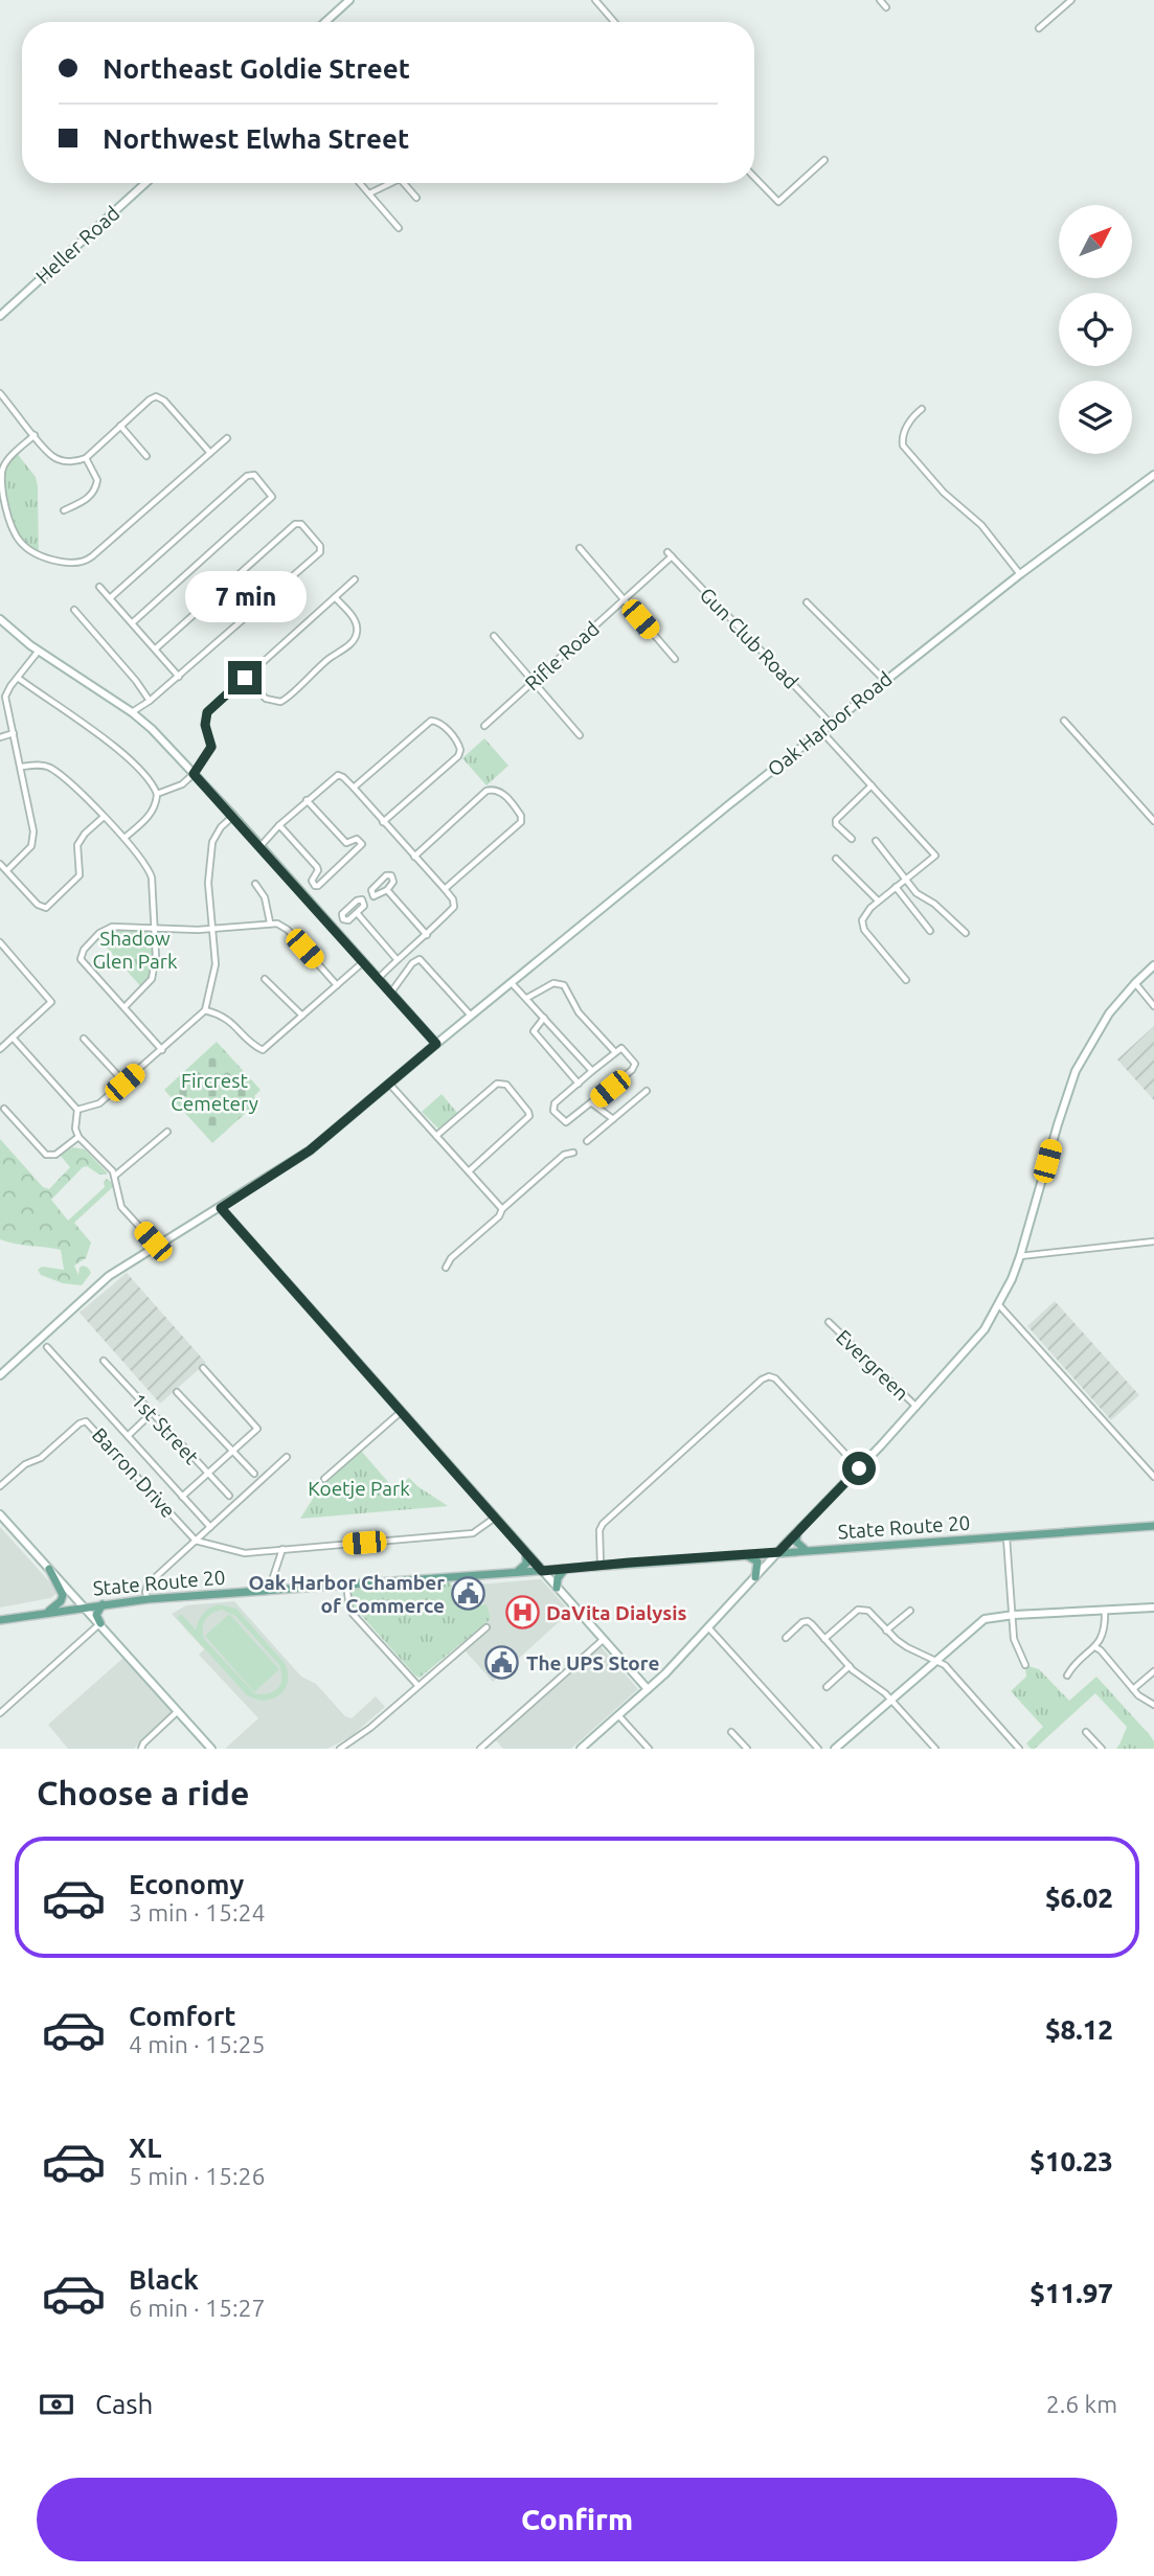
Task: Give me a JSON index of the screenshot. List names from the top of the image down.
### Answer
{
  "streets": {
    "main road": ["State Route 20"],
    "street": [
      "Heller Road",
      "Gun Club Road",
      "Rifle Road",
      "Oak Harbor Road",
      "Evergreen",
      "1st Street",
      "Barron Drive"
    ]
  },
  "crossings": [
    ["Gun Club Road", "Rifle Road"],
    ["Gun Club Road", "Oak Harbor Road"]
  ],
  "parks": ["Shadow Glen Park", "Fircrest Cemetery", "Koetje Park"],
  "places": {
    "public building": ["Oak Harbor Chamber of Commerce", "The UPS Store"],
    "hospital": ["DaVita Dialysis"]
  },
  "north": "top right",
  "page": {
    "banner": ["Northeast Goldie Street", "Northwest Elwha Street"],
    "bubble": "7 min",
    "heading": "Choose a ride",
    "list": [
      {
        "name": "Economy",
        "note": "3 min · 15:24",
        "value": "$6.02"
      },
      {
        "name": "Comfort",
        "note": "4 min · 15:25",
        "value": "$8.12"
      },
      {
        "name": "XL",
        "note": "5 min · 15:26",
        "value": "$10.23"
      },
      {
        "name": "Black",
        "note": "6 min · 15:27",
        "value": "$11.97"
      }
    ],
    "pay": ["Cash", "2.6 km"],
    "buttons": "Confirm"
  }
}
